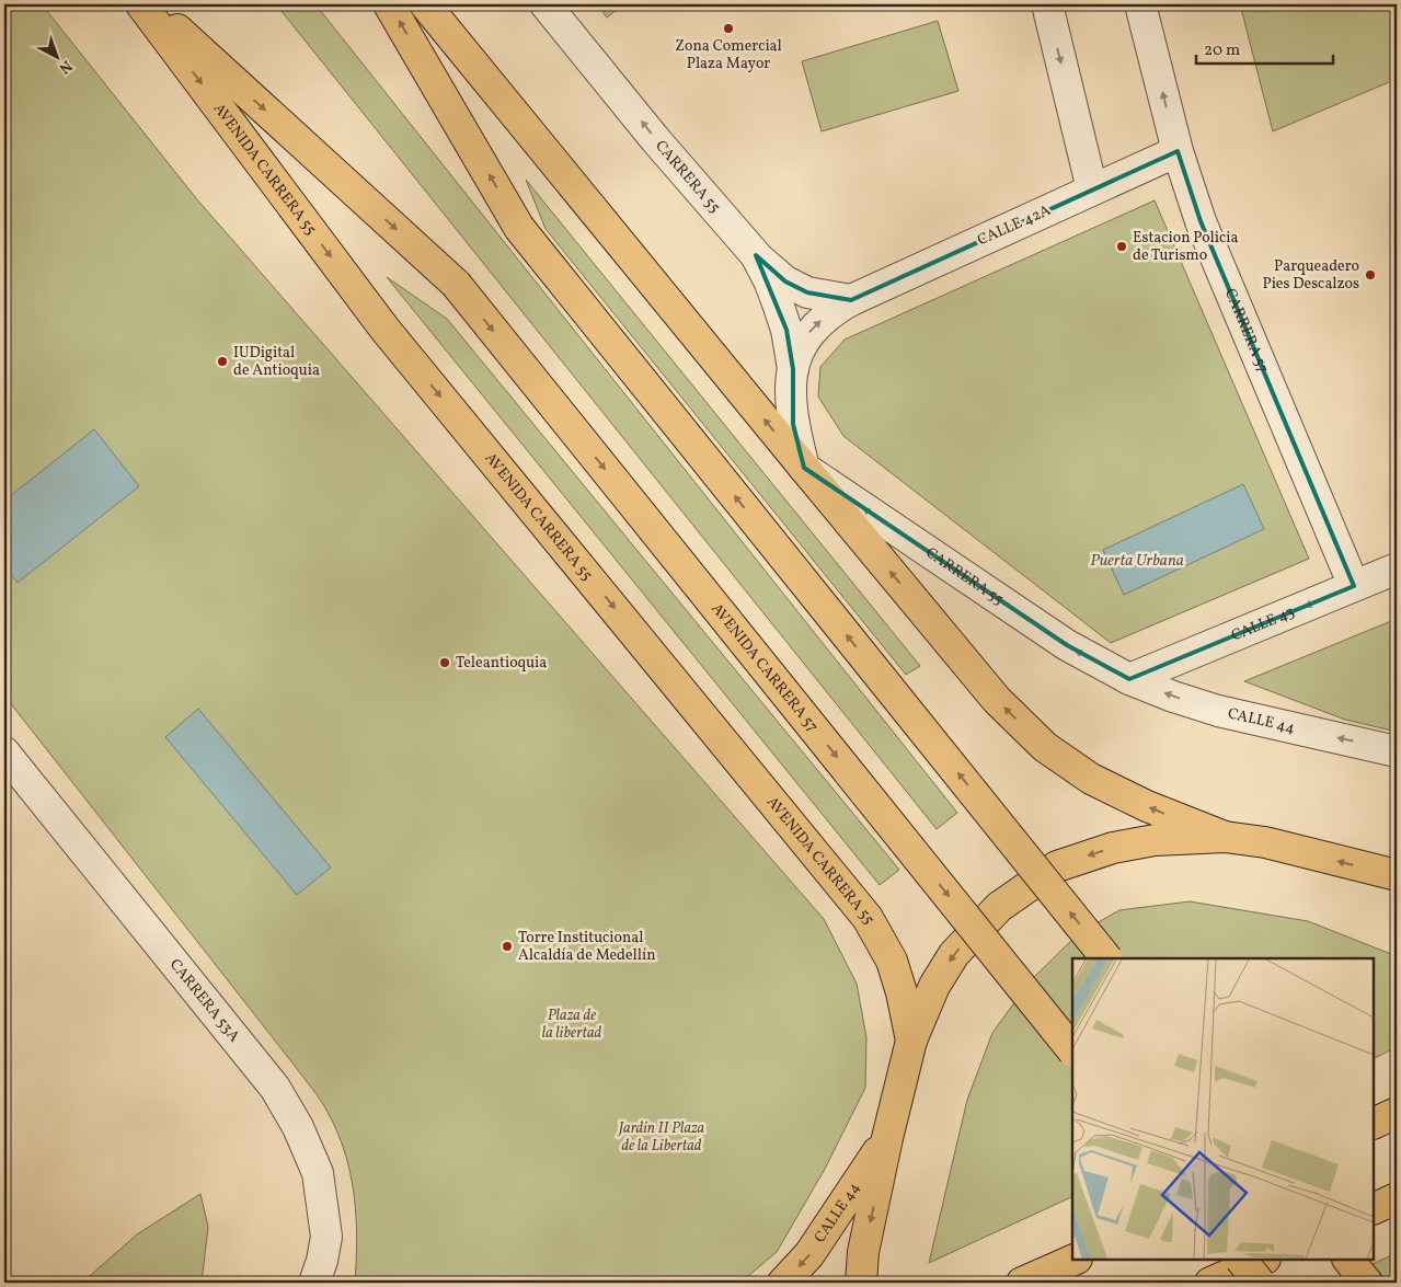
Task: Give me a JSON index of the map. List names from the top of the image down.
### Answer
{
  "streets": {
    "main road": ["AVENIDA CARRERA 55", "AVENIDA CARRERA 57", "CALLE 44"],
    "street": [
      "CARRERA 55",
      "CALLE 42A",
      "CARRERA 57",
      "CALLE 43",
      "CARRERA 53A"
    ]
  },
  "crossings": [
    ["AVENIDA CARRERA 55", "AVENIDA CARRERA 57"],
    ["CARRERA 55", "CALLE 42A"],
    ["CARRERA 55", "CALLE 43"],
    ["CARRERA 55", "CALLE 44"],
    ["CALLE 42A", "CARRERA 57"],
    ["CARRERA 57", "CALLE 43"],
    ["CALLE 43", "CALLE 44"]
  ],
  "one_way": ["CARRERA 55", "CALLE 43", "CALLE 44"],
  "water": ["Puerta Urbana"],
  "parks": ["Plaza de la libertad", "Jardin II Plaza de la Libertad"],
  "places": [
    "Zona Comercial Plaza Mayor",
    "Estacion Policia de Turismo",
    "Parqueadero Pies Descalzos",
    "IUDigital de Antioquia",
    "Teleantioquia",
    "Torre Institucional Alcaldía de Medellín"
  ],
  "scale_bar": "20 m",
  "north": "bottom right"
}
